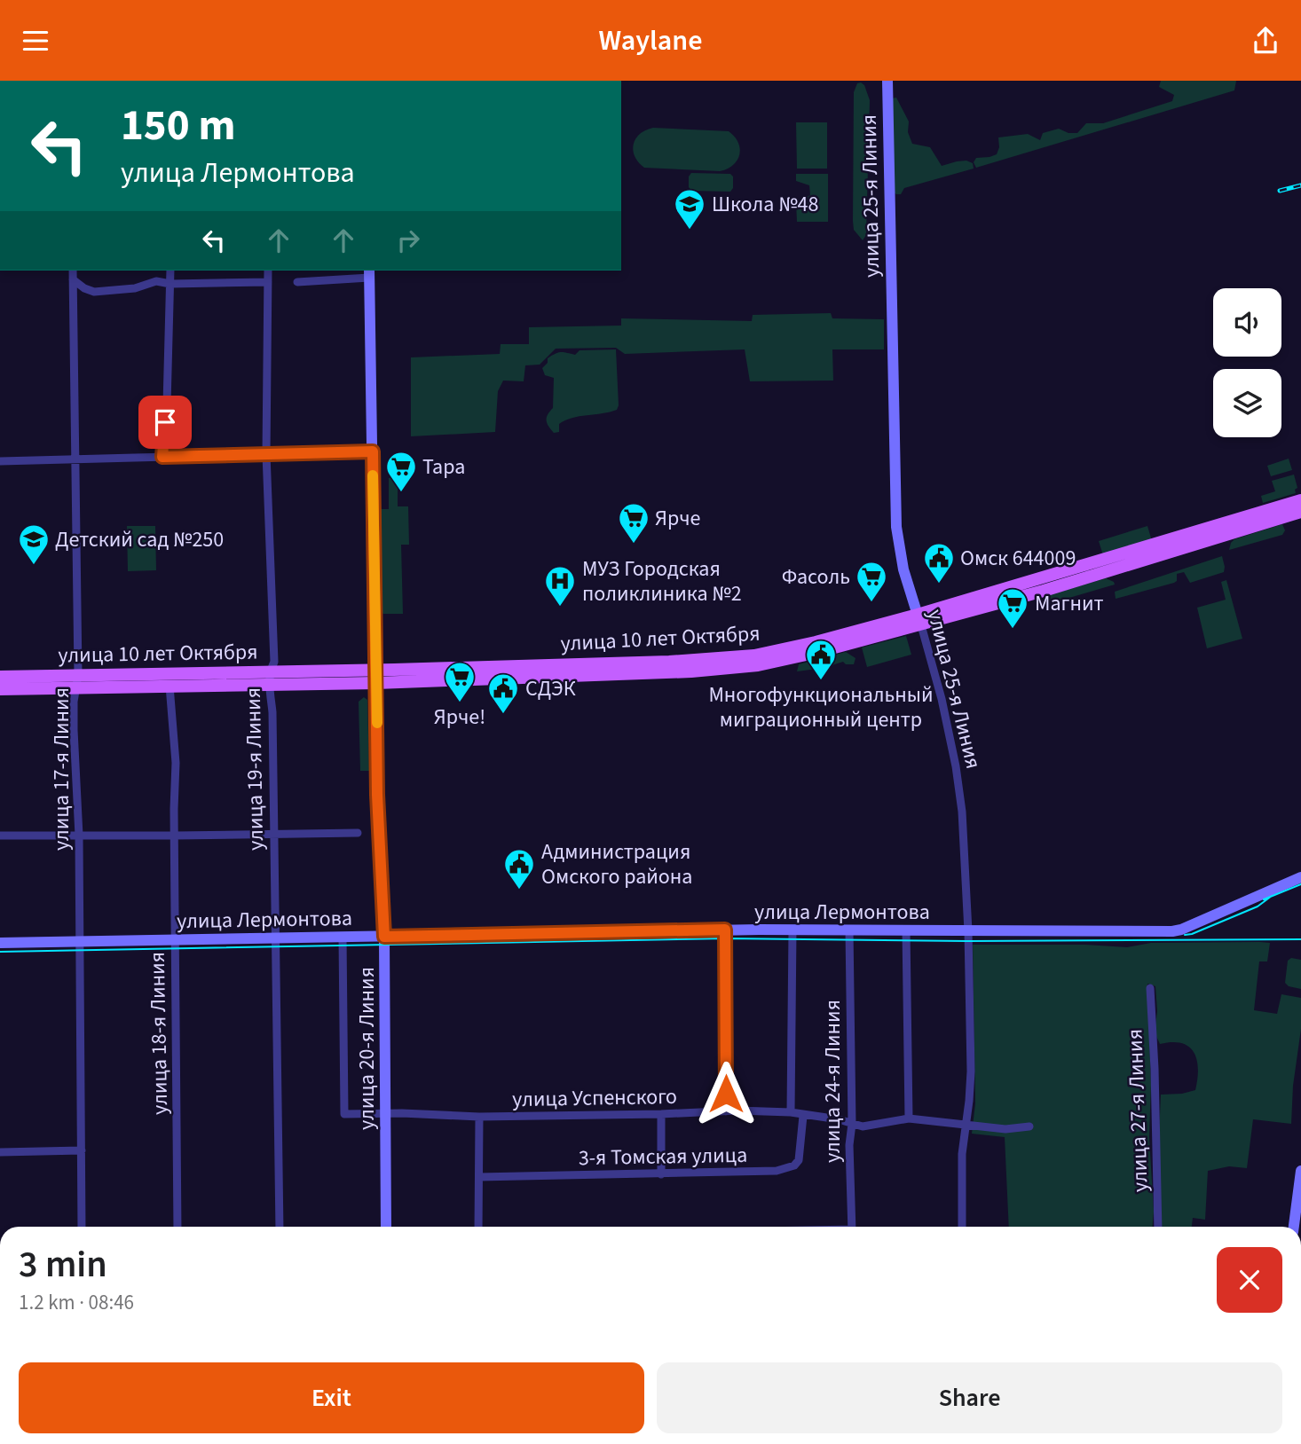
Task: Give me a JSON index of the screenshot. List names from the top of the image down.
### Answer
{
  "streets": {
    "main road": [
      "улица 25-я Линия",
      "улица 10 лет Октября",
      "улица Лермонтова",
      "улица 20-я Линия"
    ],
    "street": [
      "улица 17-я Линия",
      "улица 19-я Линия",
      "улица 18-я Линия",
      "улица 24-я Линия",
      "улица Успенского",
      "улица 27-я Линия",
      "3-я Томская улица"
    ]
  },
  "crossings": [
    ["улица 25-я Линия", "улица 10 лет Октября"],
    ["улица 25-я Линия", "улица Лермонтова"],
    ["улица 25-я Линия", "улица Успенского"],
    ["улица 10 лет Октября", "улица 17-я Линия"],
    ["улица 10 лет Октября", "улица 19-я Линия"],
    ["улица 10 лет Октября", "улица 18-я Линия"],
    ["улица 10 лет Октября", "улица 20-я Линия"],
    ["улица 17-я Линия", "улица Лермонтова"],
    ["улица 19-я Линия", "улица Лермонтова"],
    ["улица Лермонтова", "улица 18-я Линия"],
    ["улица Лермонтова", "улица 20-я Линия"],
    ["улица Лермонтова", "улица 24-я Линия"],
    ["улица Лермонтова", "улица Успенского"],
    ["улица 20-я Линия", "улица Успенского"],
    ["улица 24-я Линия", "улица Успенского"],
    ["улица Успенского", "3-я Томская улица"]
  ],
  "places": {
    "school or university": ["Школа №48", "Детский сад №250"],
    "supermarket": [
      "Тара",
      "Ярче",
      "Фасоль",
      "Магнит",
      "Ярче!"
    ],
    "public building": [
      "Омск 644009",
      "Многофункциональный миграционный центр",
      "СДЭК",
      "Администрация Омского района"
    ],
    "hospital": ["МУЗ Городская поликлиника №2"]
  },
  "page": {
    "header": "Waylane",
    "turn": ["150 m", "улица Лермонтова"],
    "heading": ["3 min", "1.2 km · 08:46"],
    "buttons": ["Exit", "Share"]
  }
}
